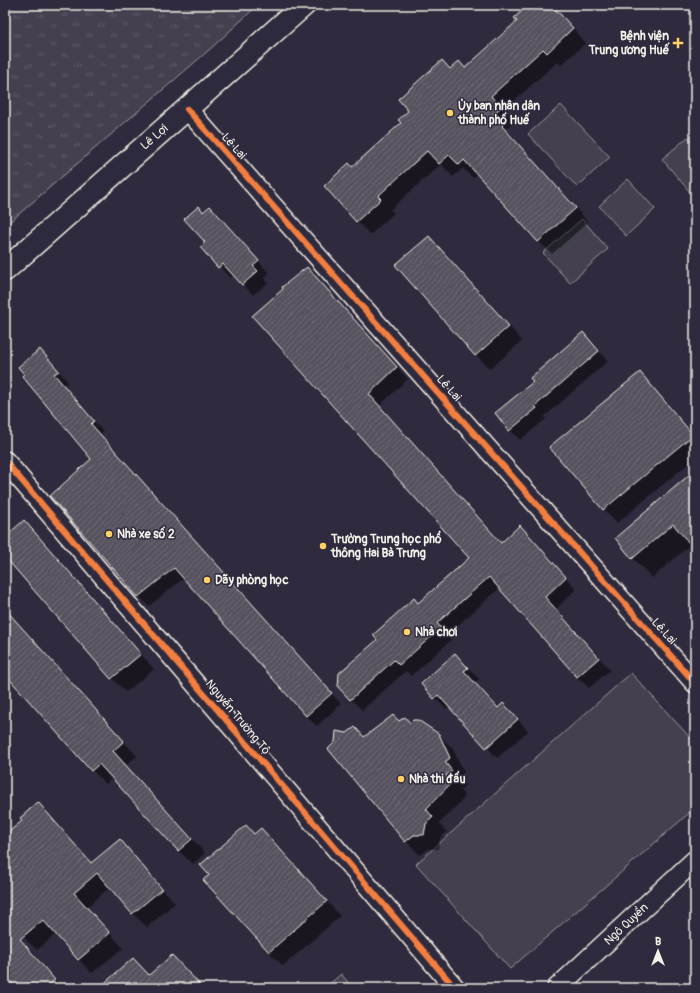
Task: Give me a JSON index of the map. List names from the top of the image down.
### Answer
{
  "streets": {
    "main road": ["Lê Lợi"],
    "street": ["Lê Lai", "Nguyễn Trường Tộ", "Ngô Quyền"]
  },
  "crossings": [
    ["Lê Lợi", "Lê Lai"]
  ],
  "places": {
    "health": ["Bệnh viện Trung ương Huế"],
    "other": [
      "Ủy ban nhân dân thành phố Huế",
      "Nhà xe số 2",
      "Trường Trung học phổ thông Hai Bà Trưng",
      "Dãy phòng học",
      "Nhà chơi",
      "Nhà thi đấu"
    ]
  },
  "north": "top"
}
